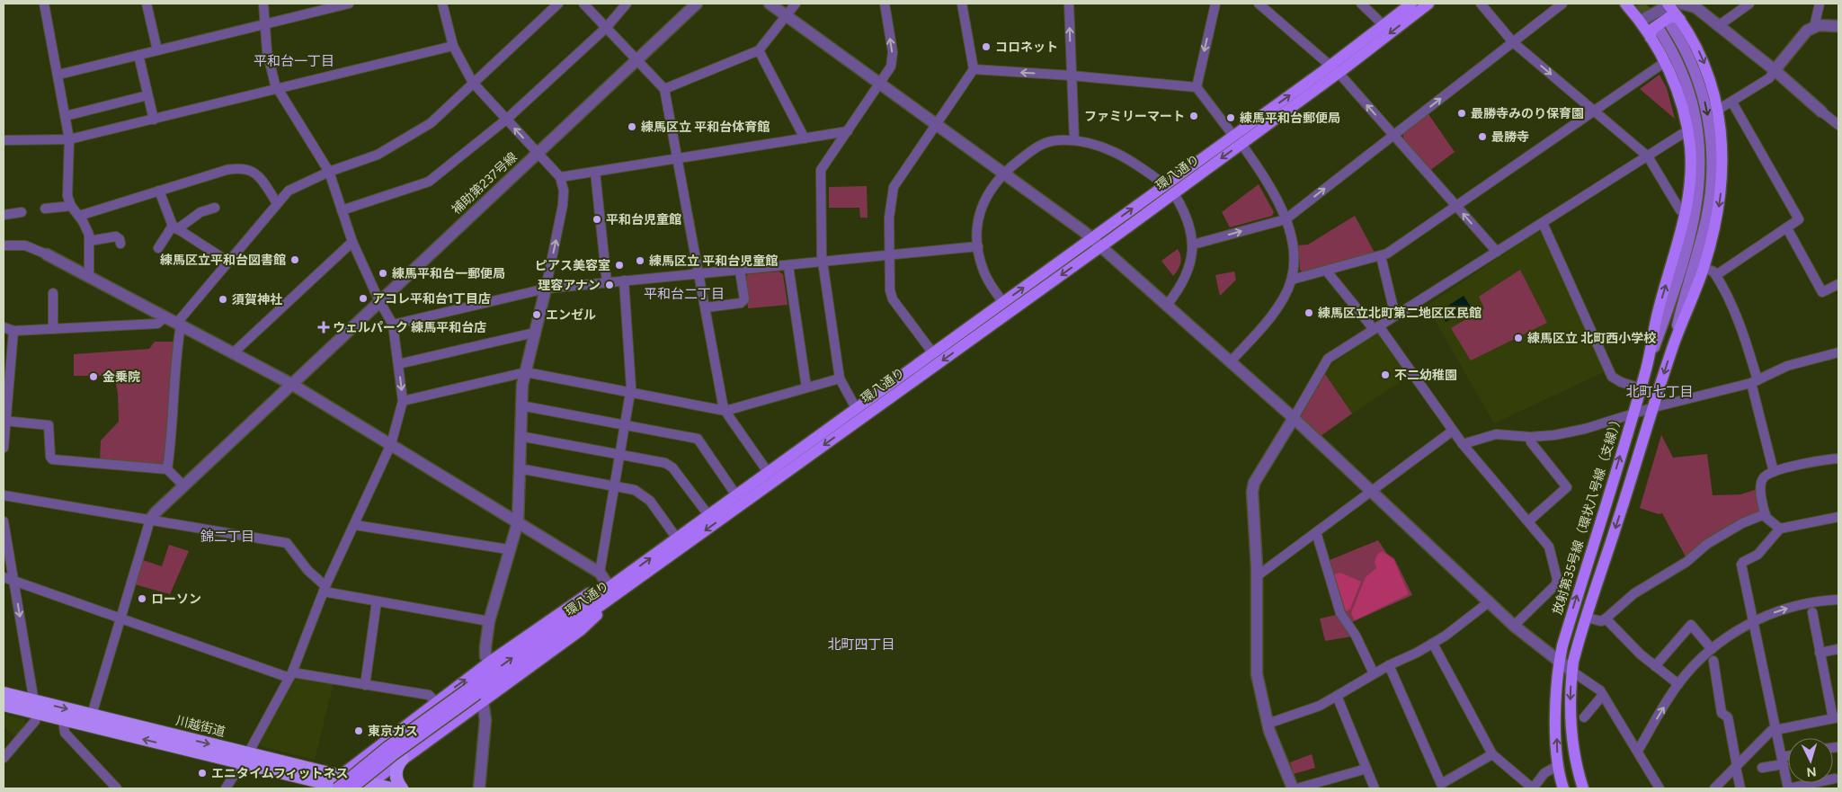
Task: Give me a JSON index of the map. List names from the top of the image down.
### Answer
{
  "streets": {
    "highway": ["川越街道"],
    "main road": ["環八通り", "放射第35号線（環状八号線（支線））"],
    "street": ["補助第237号線"]
  },
  "crossings": [
    ["環八通り", "川越街道"]
  ],
  "districts": [
    "平和台一丁目",
    "平和台二丁目",
    "北町七丁目",
    "錦二丁目",
    "北町四丁目"
  ],
  "places": {
    "other": [
      "コロネット",
      "最勝寺みのり保育園",
      "ファミリーマート",
      "練馬平和台郵便局",
      "練馬区立 平和台体育館",
      "最勝寺",
      "平和台児童館",
      "練馬区立平和台図書館",
      "練馬区立 平和台児童館",
      "ピアス美容室",
      "練馬平和台一郵便局",
      "理容アナン",
      "アコレ平和台1丁目店",
      "須賀神社",
      "練馬区立北町第二地区区民館",
      "エンゼル",
      "練馬区立 北町西小学校",
      "不二幼稚園",
      "金乗院",
      "ローソン",
      "東京ガス",
      "エニタイムフィットネス"
    ],
    "health": ["ウェルパーク 練馬平和台店"]
  },
  "north": "bottom"
}
